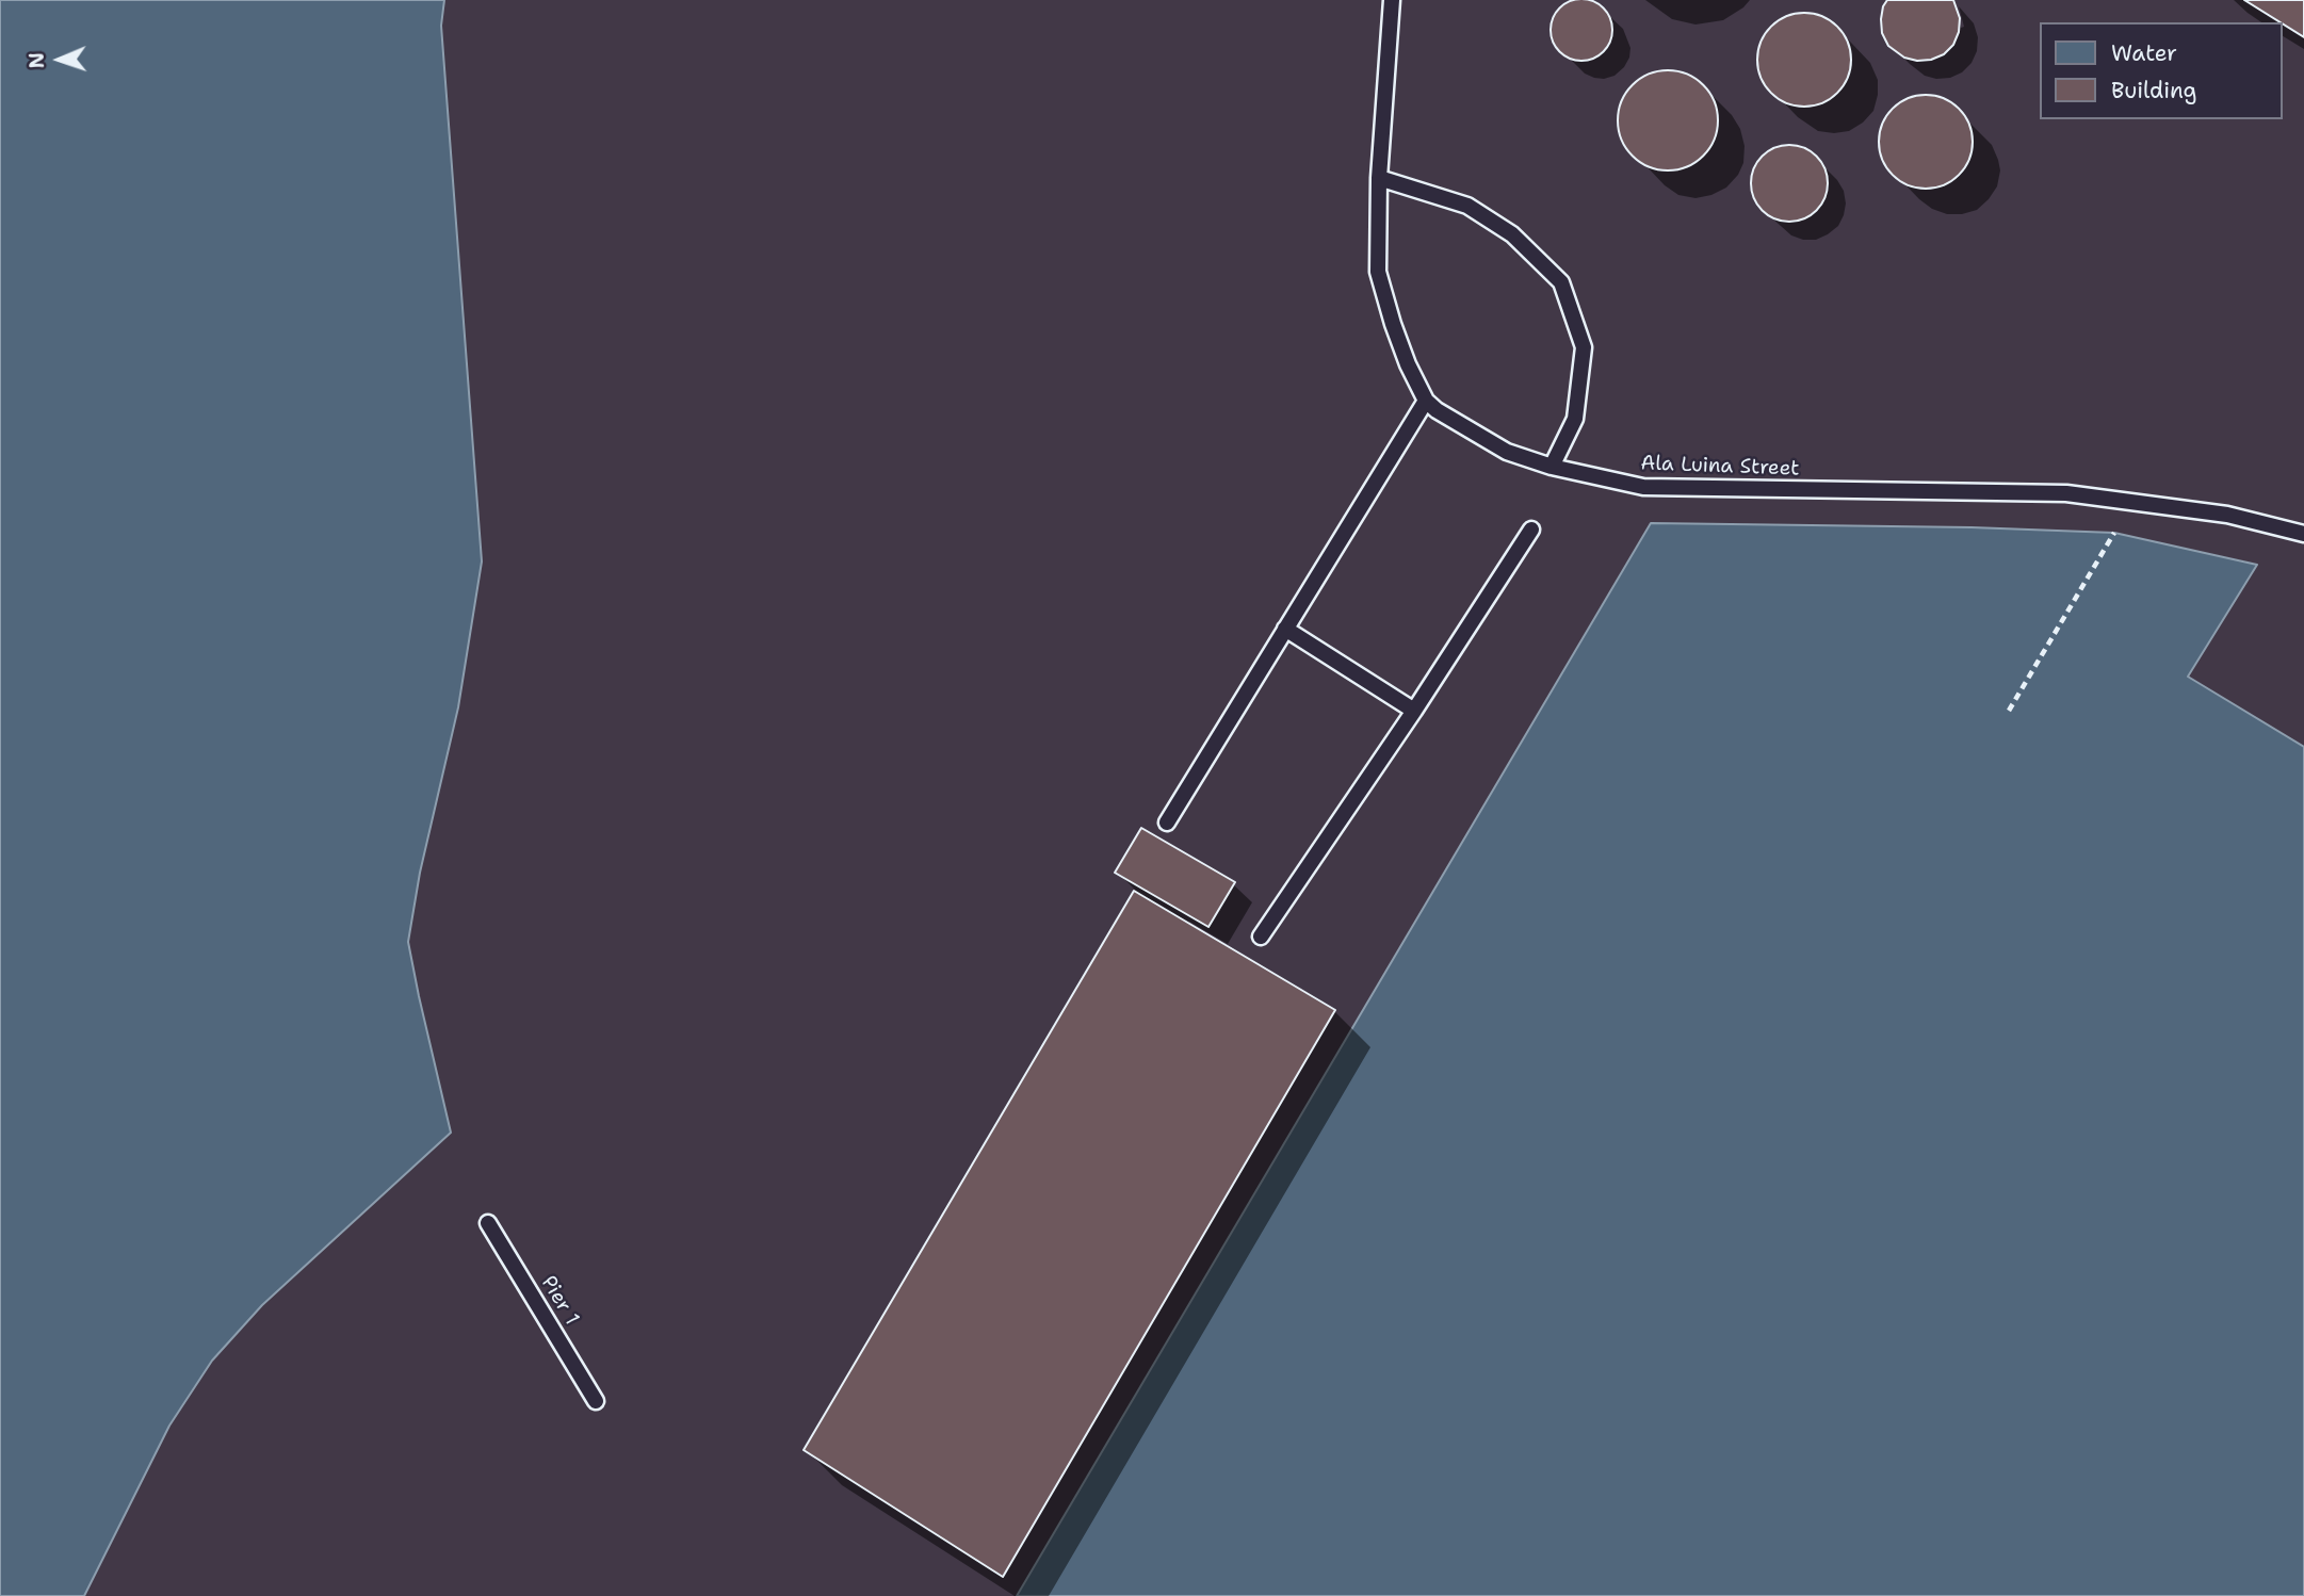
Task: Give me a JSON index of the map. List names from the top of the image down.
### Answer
{
  "streets": {
    "lane": ["Ala Luina Street", "Pier 1"]
  },
  "legend": ["Water", "Building"],
  "north": "left"
}
